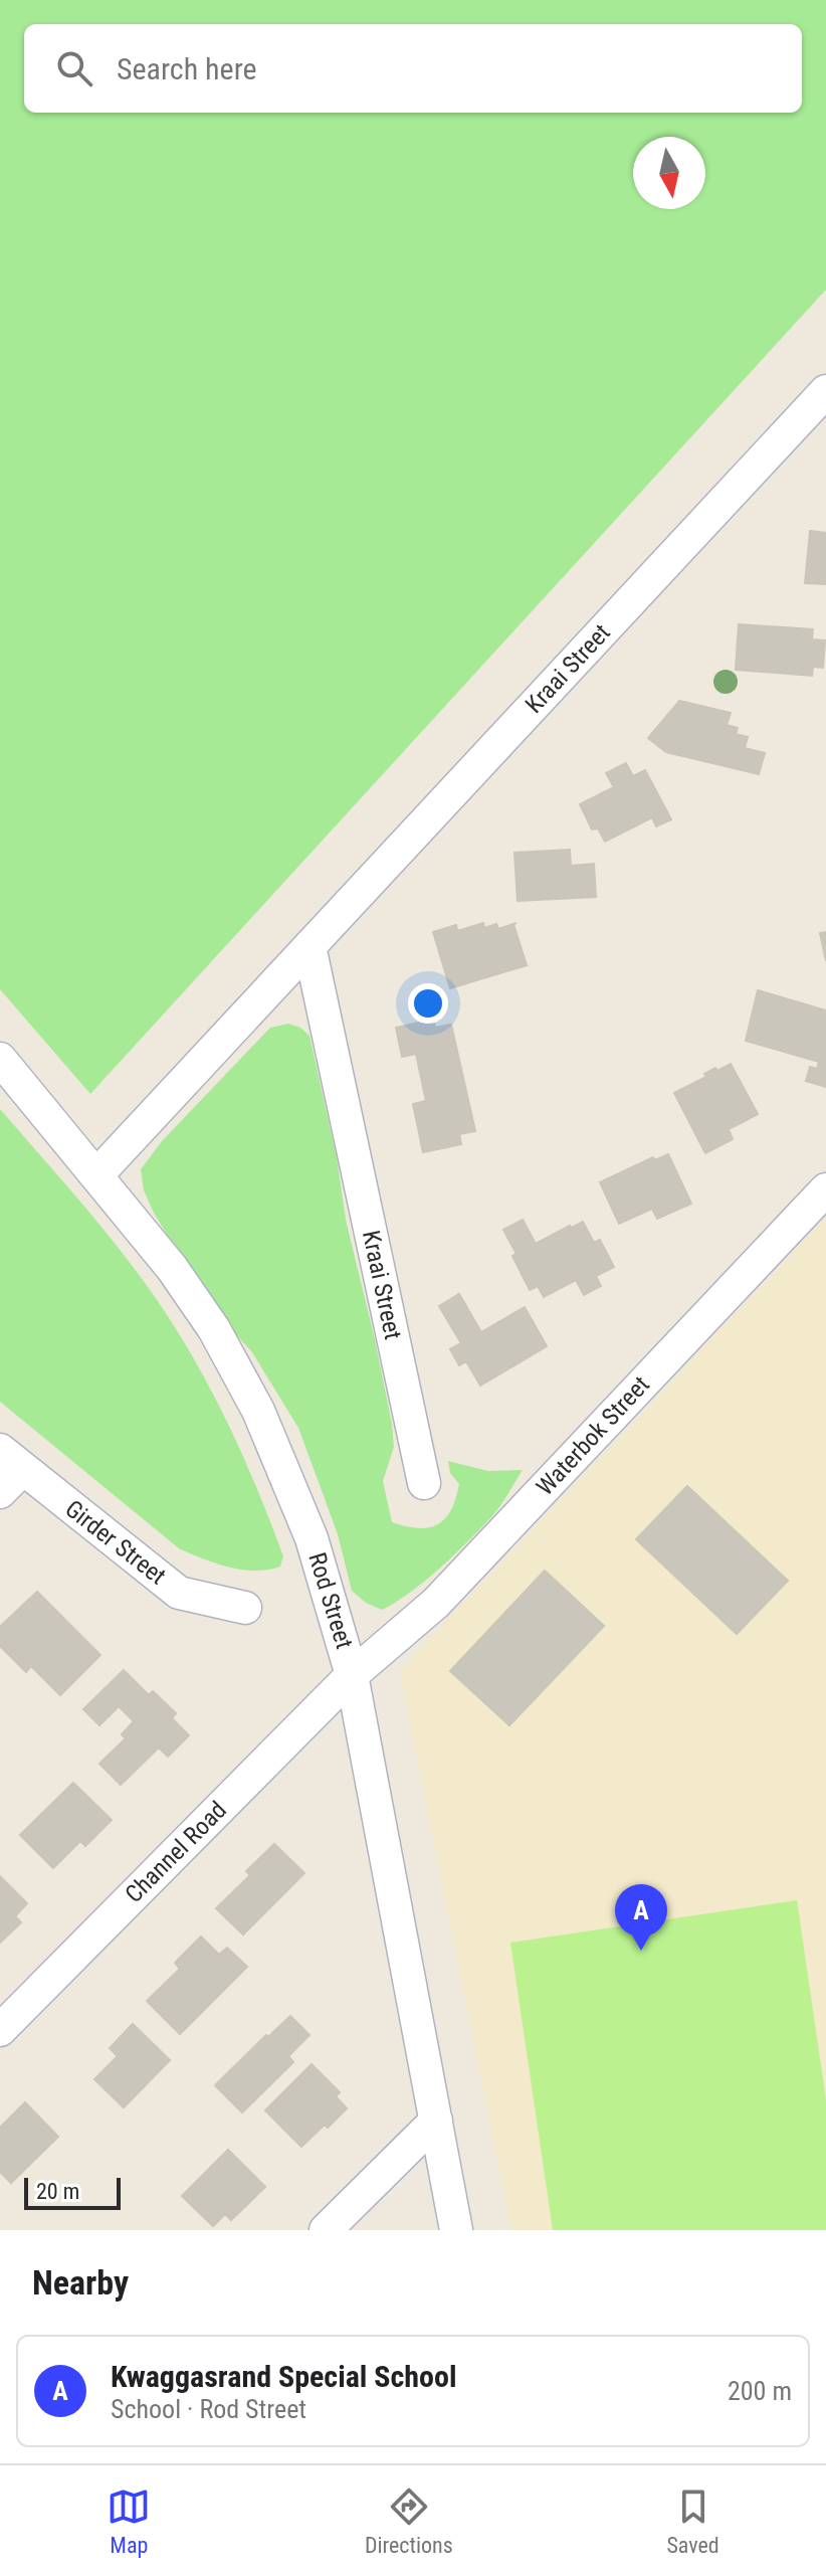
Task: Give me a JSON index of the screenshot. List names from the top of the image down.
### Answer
{
  "streets": {
    "street": [
      "Kraai Street",
      "Waterbok Street",
      "Girder Street",
      "Rod Street",
      "Channel Road"
    ]
  },
  "crossings": [
    ["Kraai Street", "Rod Street"],
    ["Waterbok Street", "Rod Street"],
    ["Waterbok Street", "Channel Road"],
    ["Rod Street", "Channel Road"]
  ],
  "scale_bar": "20 m",
  "north": "bottom",
  "page": {
    "search": "Search here",
    "pins": "A",
    "scale": "20 m",
    "heading": "Nearby",
    "list": [
      {
        "mark": "A",
        "name": "Kwaggasrand Special School",
        "note": "School · Rod Street",
        "value": "200 m"
      }
    ],
    "nav": ["Map", "Directions", "Saved"]
  }
}
